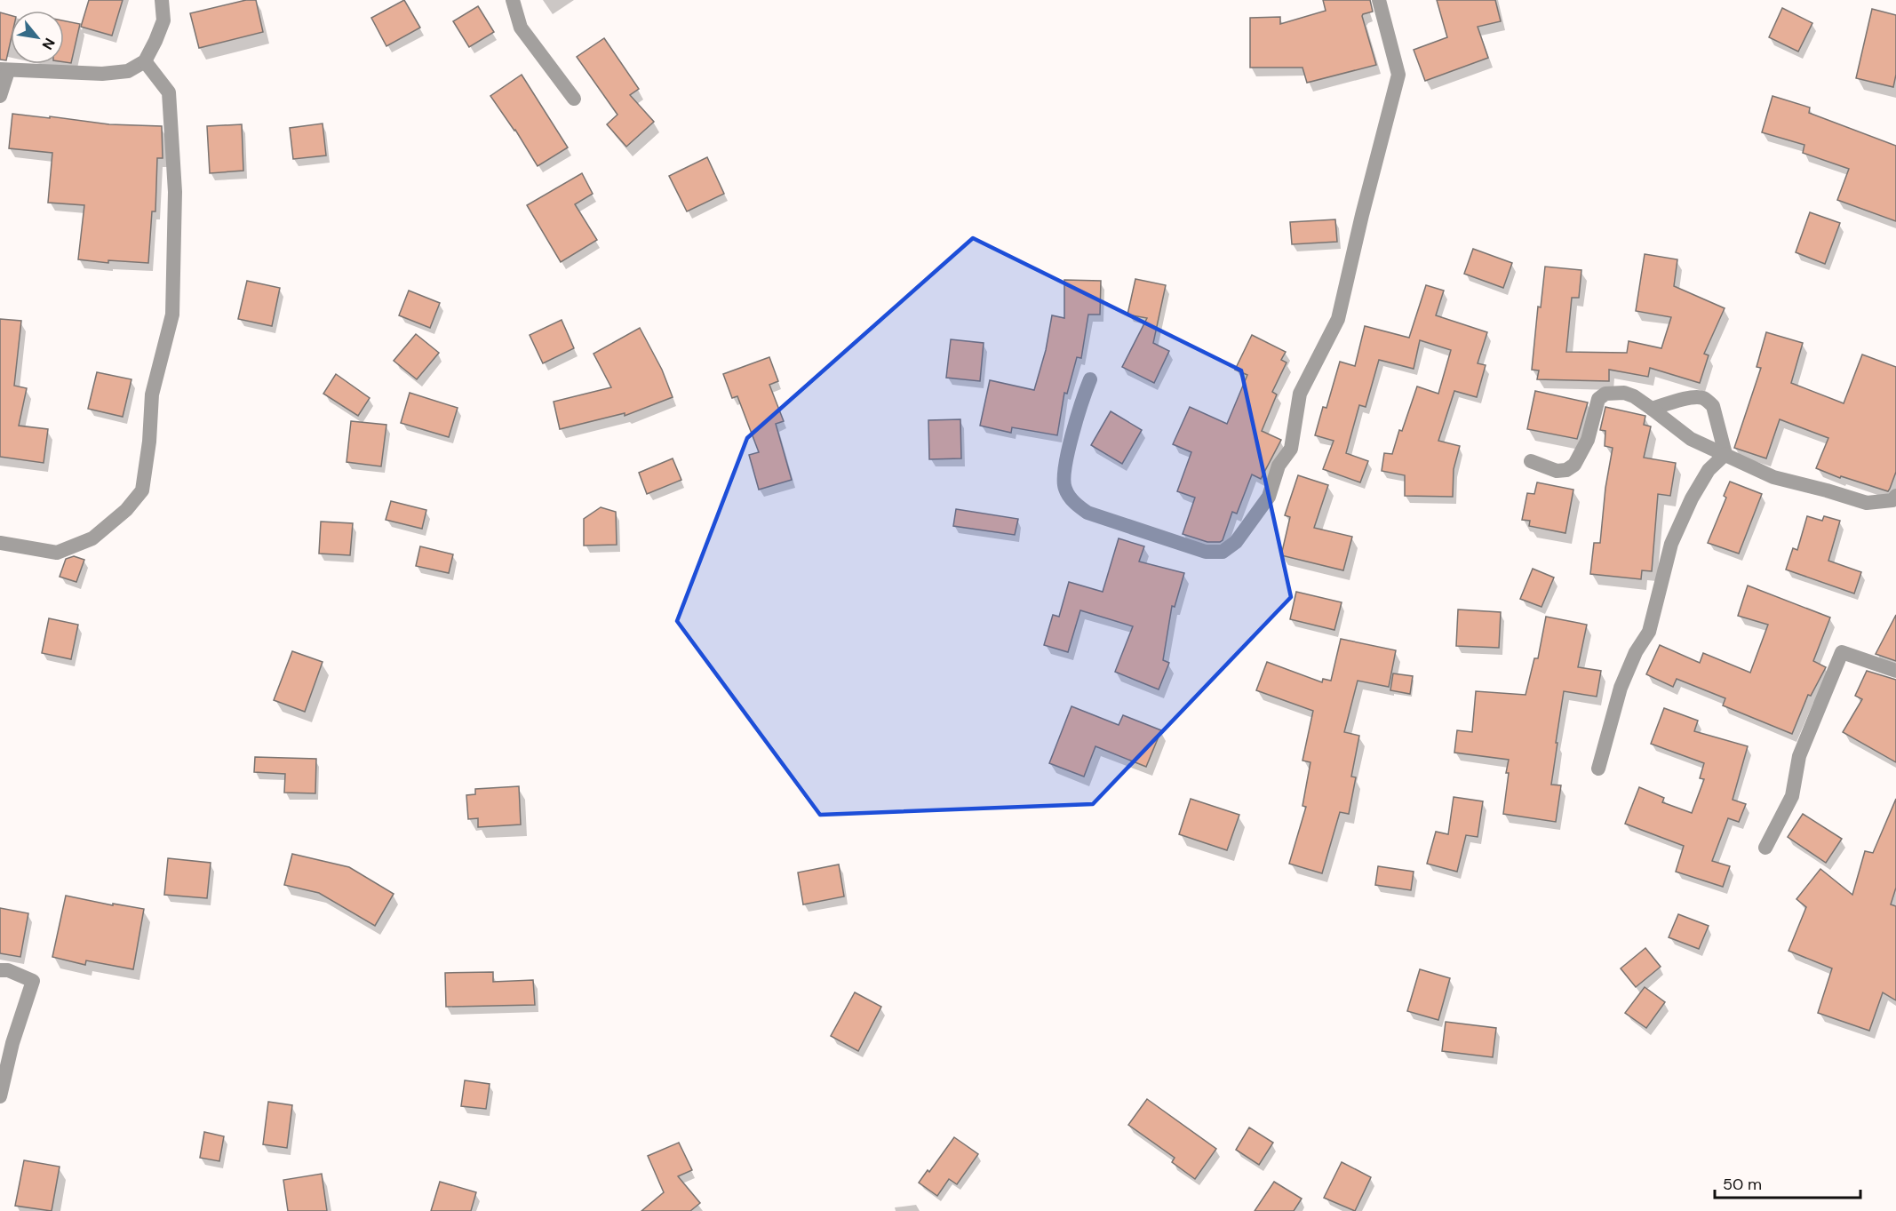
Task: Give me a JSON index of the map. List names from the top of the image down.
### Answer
{
  "scale_bar": "50 m",
  "north": "bottom right"
}
